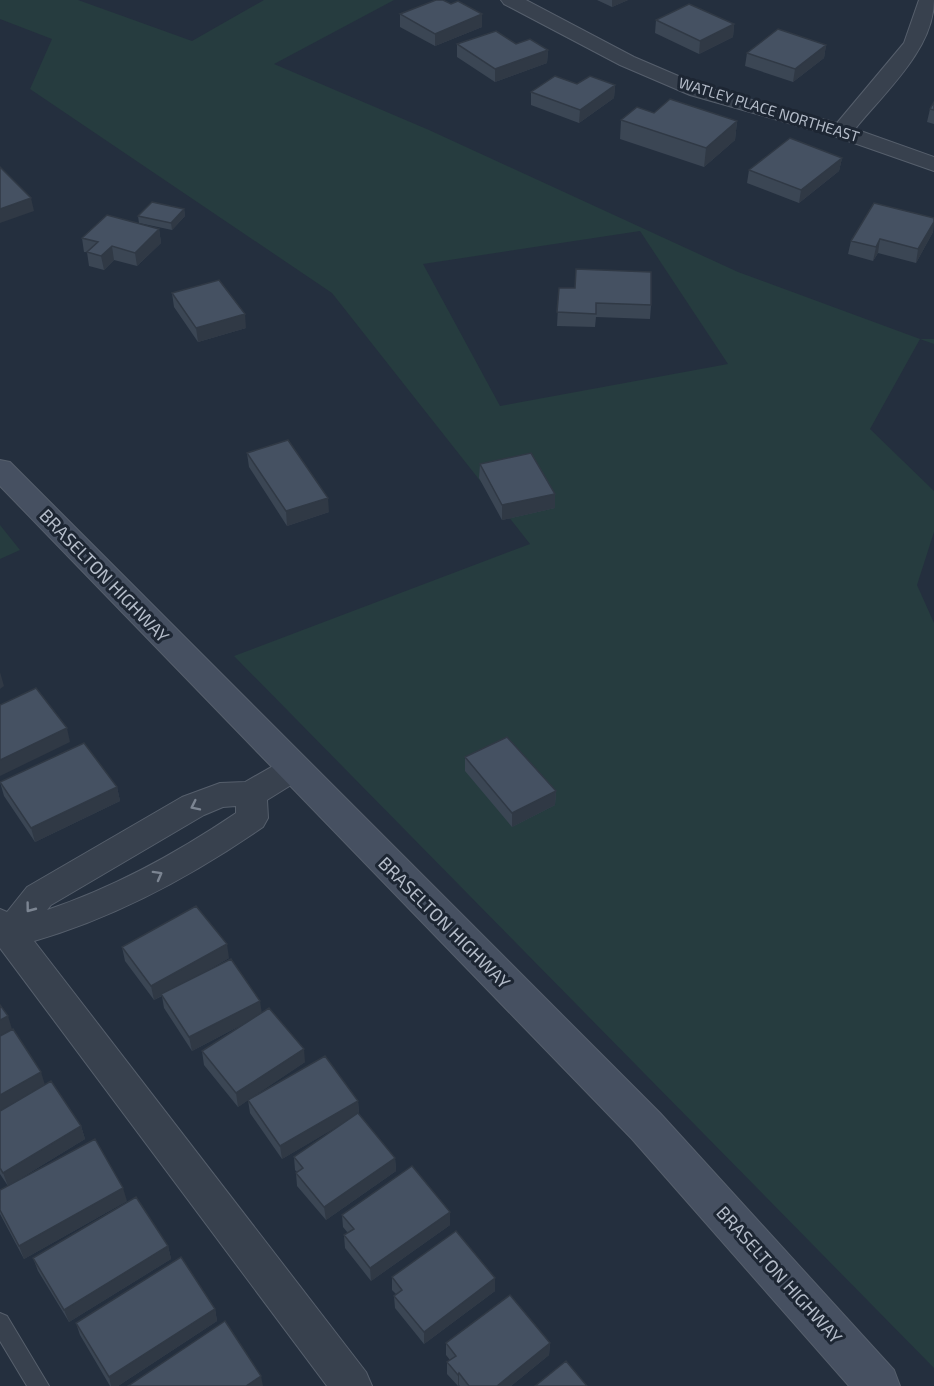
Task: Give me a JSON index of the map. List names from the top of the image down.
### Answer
{
  "streets": {
    "main road": ["BRASELTON HIGHWAY"],
    "street": ["WATLEY PLACE NORTHEAST"]
  }
}
